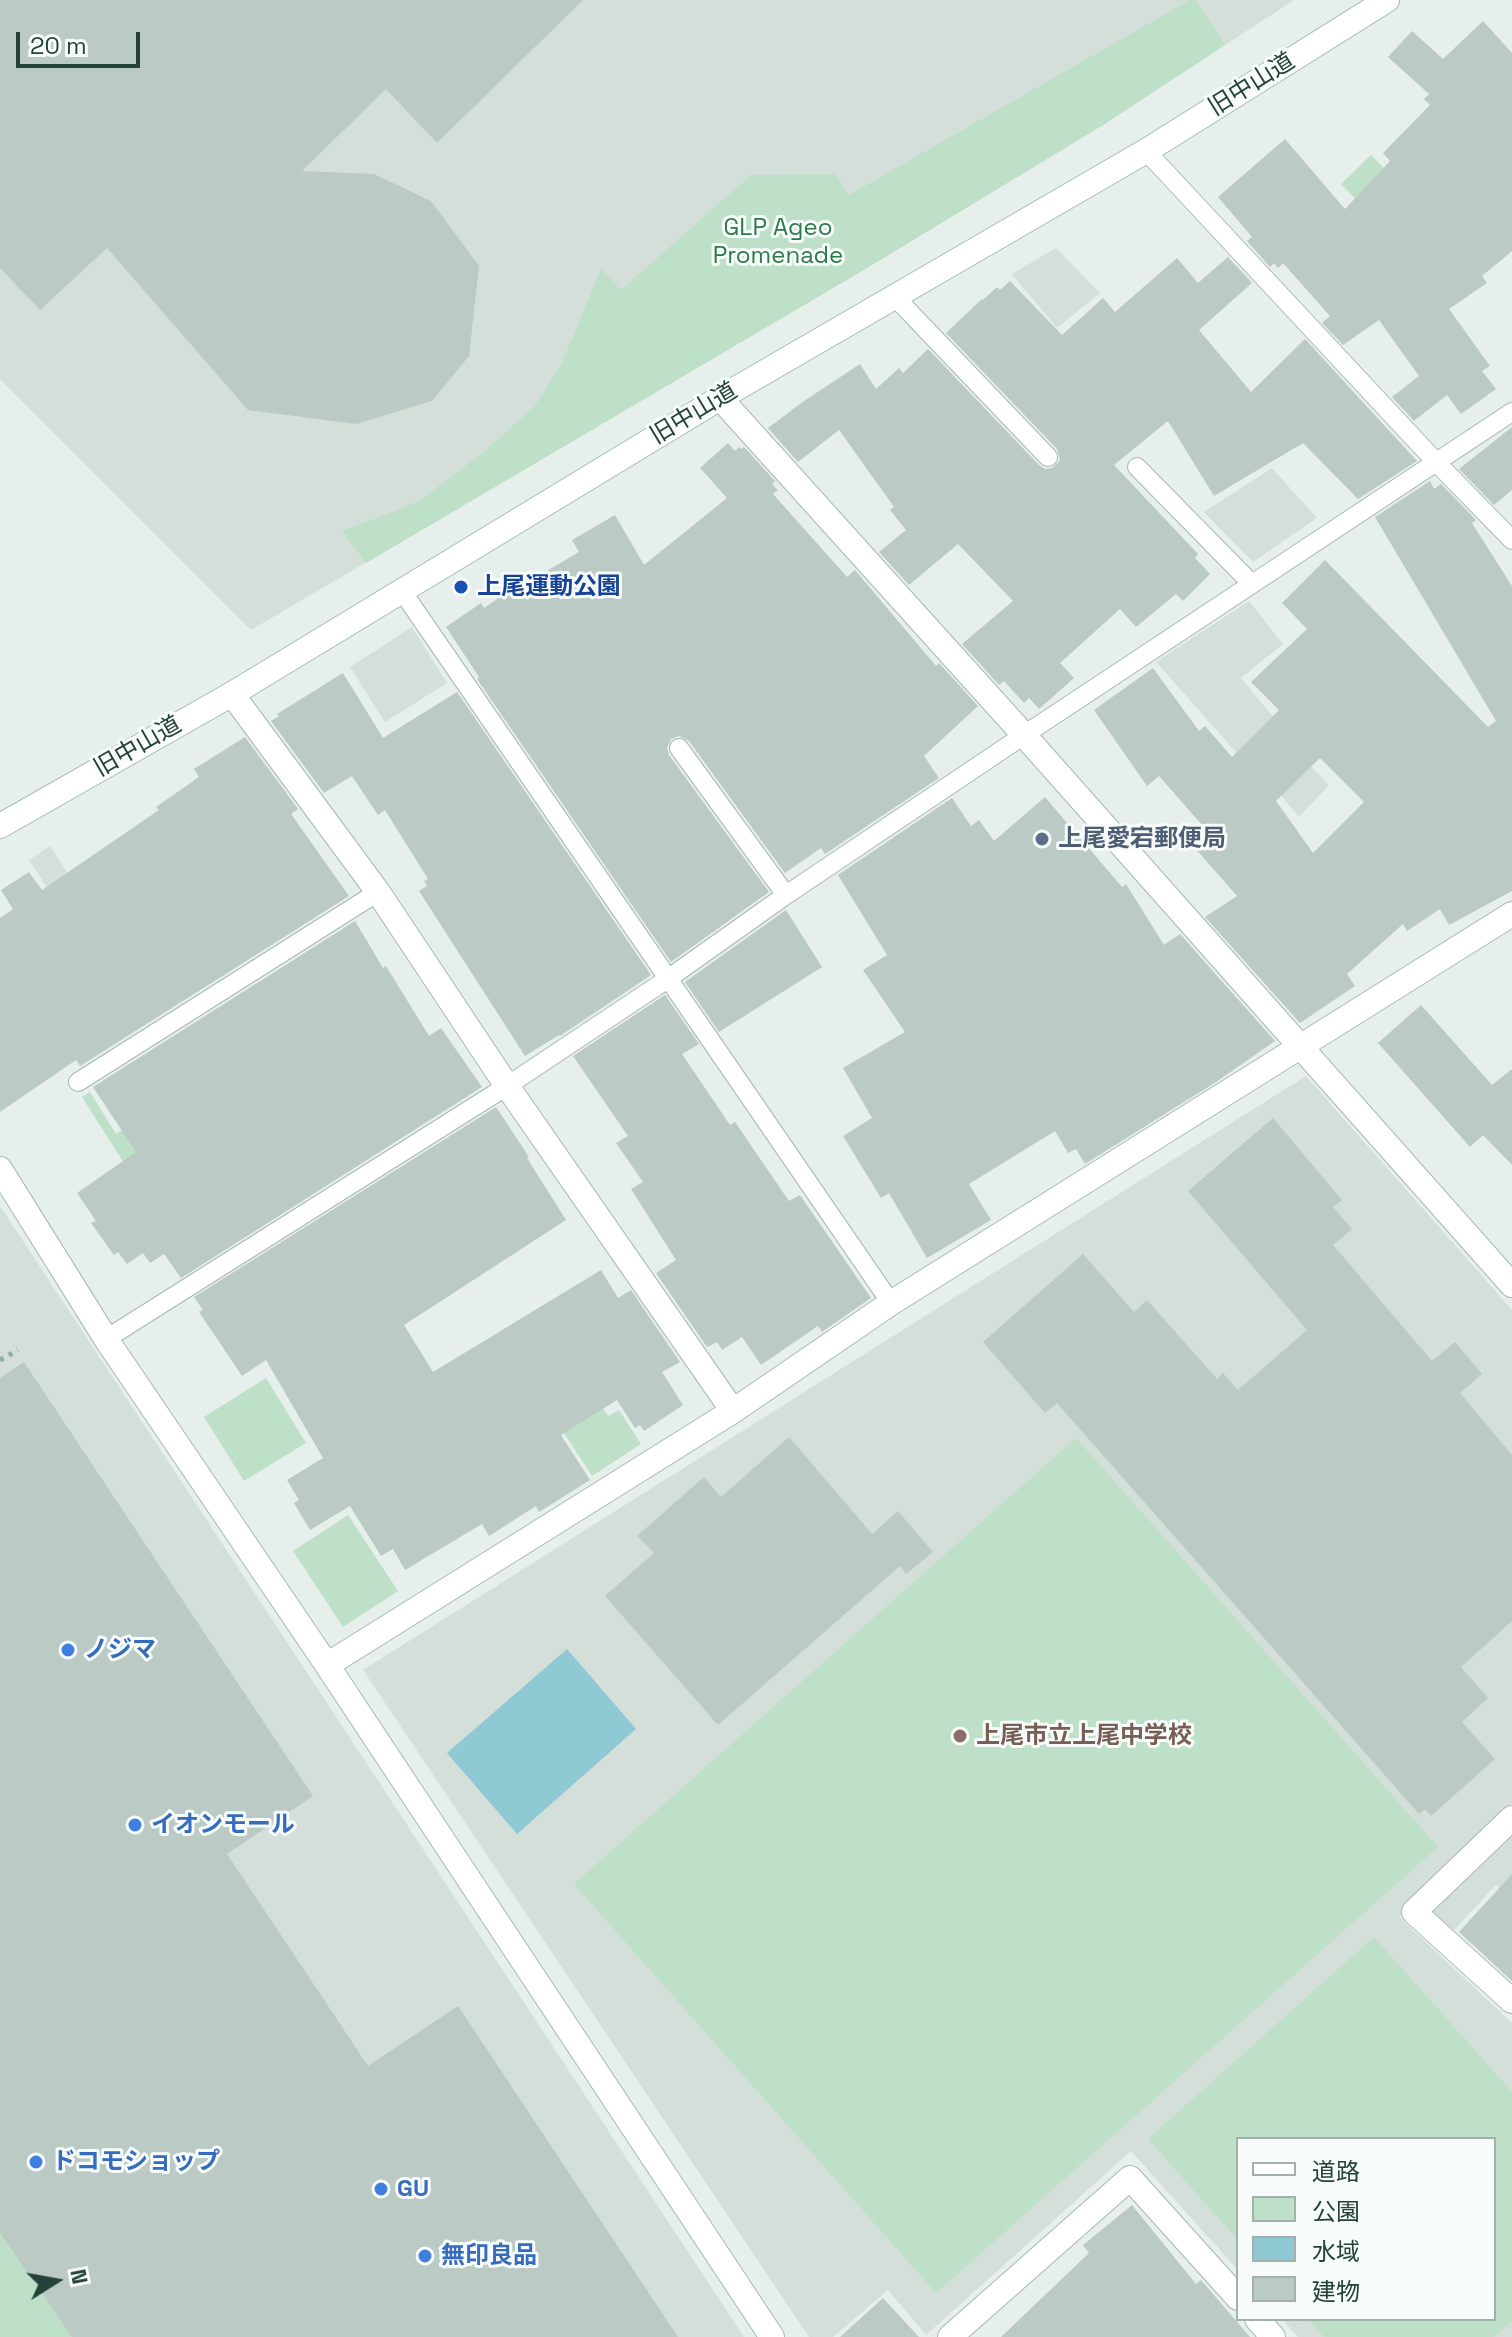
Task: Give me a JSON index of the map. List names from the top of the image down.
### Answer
{
  "streets": {
    "street": ["旧中山道"]
  },
  "parks": ["GLP Ageo Promenade"],
  "places": [
    "上尾運動公園",
    "上尾愛宕郵便局",
    "ノジマ",
    "上尾市立上尾中学校",
    "イオンモール",
    "ドコモショップ",
    "GU",
    "無印良品"
  ],
  "legend": [
    "道路",
    "公園",
    "水域",
    "建物"
  ],
  "scale_bar": "20 m",
  "north": "right"
}
